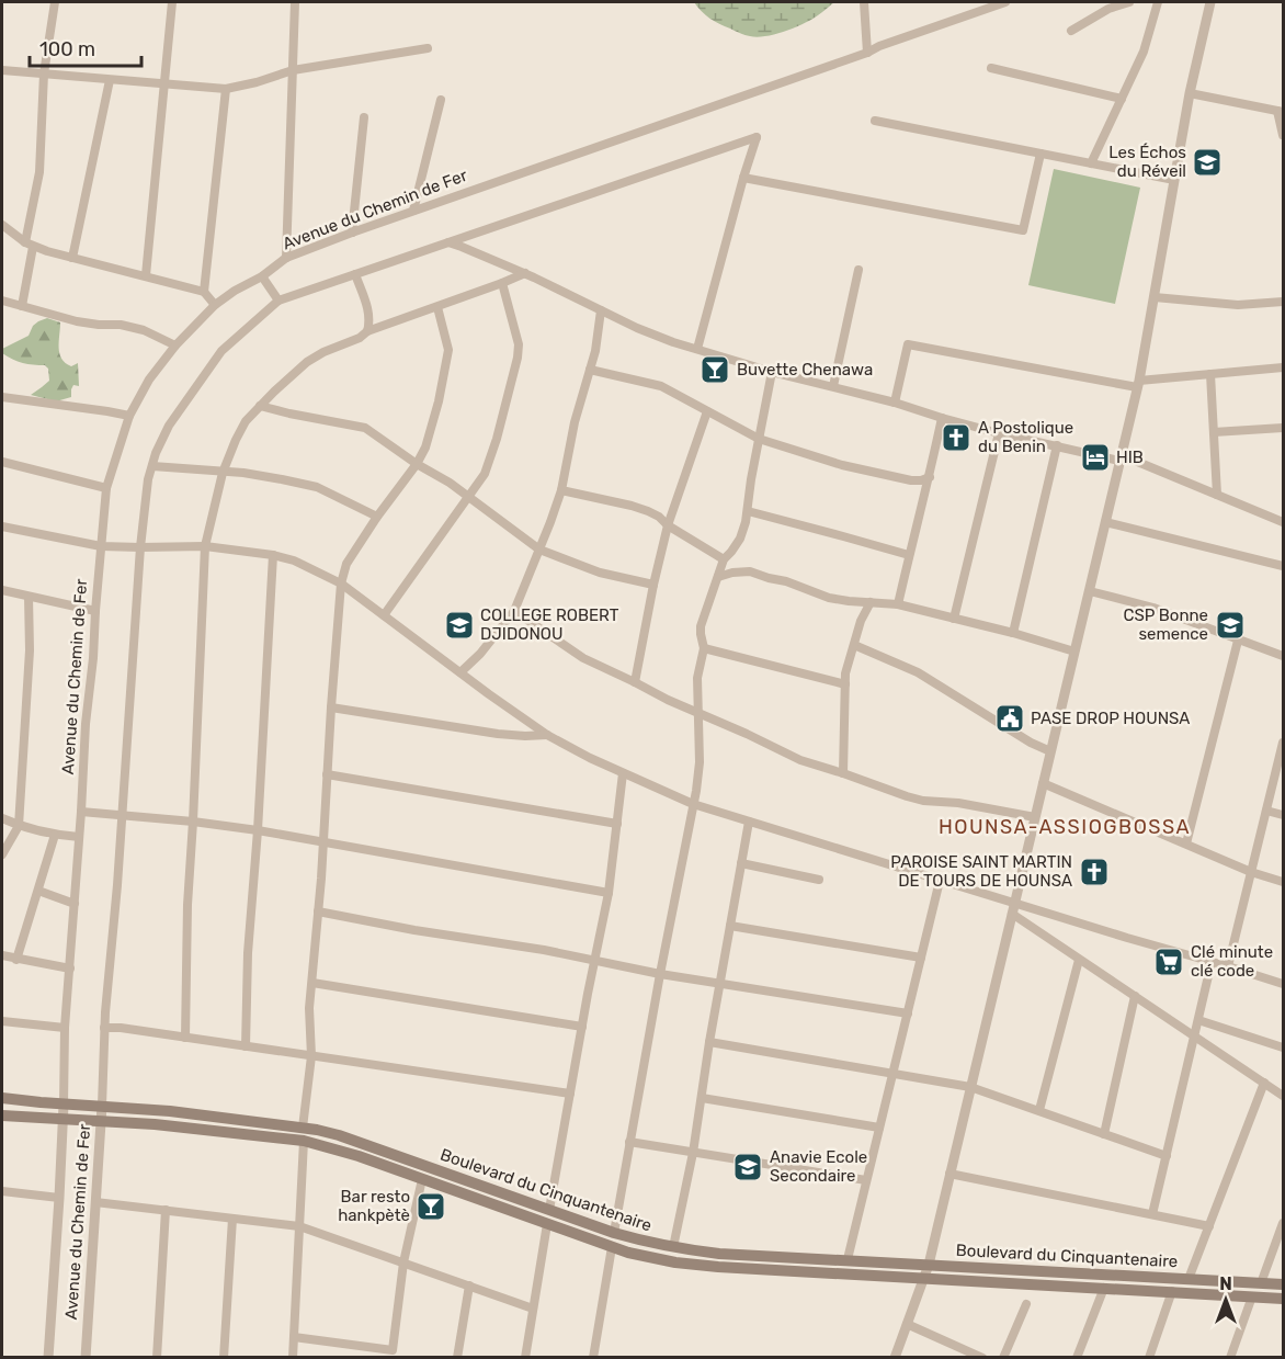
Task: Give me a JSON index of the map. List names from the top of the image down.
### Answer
{
  "streets": {
    "main road": ["Boulevard du Cinquantenaire"],
    "street": ["Avenue du Chemin de Fer"]
  },
  "crossings": [
    ["Avenue du Chemin de Fer", "Boulevard du Cinquantenaire"]
  ],
  "districts": ["HOUNSA-ASSIOGBOSSA"],
  "places": {
    "school or university": [
      "Les Échos du Réveil",
      "COLLEGE ROBERT DJIDONOU",
      "CSP Bonne semence",
      "Anavie Ecole Secondaire"
    ],
    "bar": ["Buvette Chenawa", "Bar resto hankpètè"],
    "church": ["A Postolique du Benin", "PAROISE SAINT MARTIN DE TOURS DE HOUNSA"],
    "hotel": ["HIB"],
    "public building": ["PASE DROP HOUNSA"],
    "supermarket": ["Clé minute clé code"]
  },
  "scale_bar": "100 m",
  "north": "top"
}
